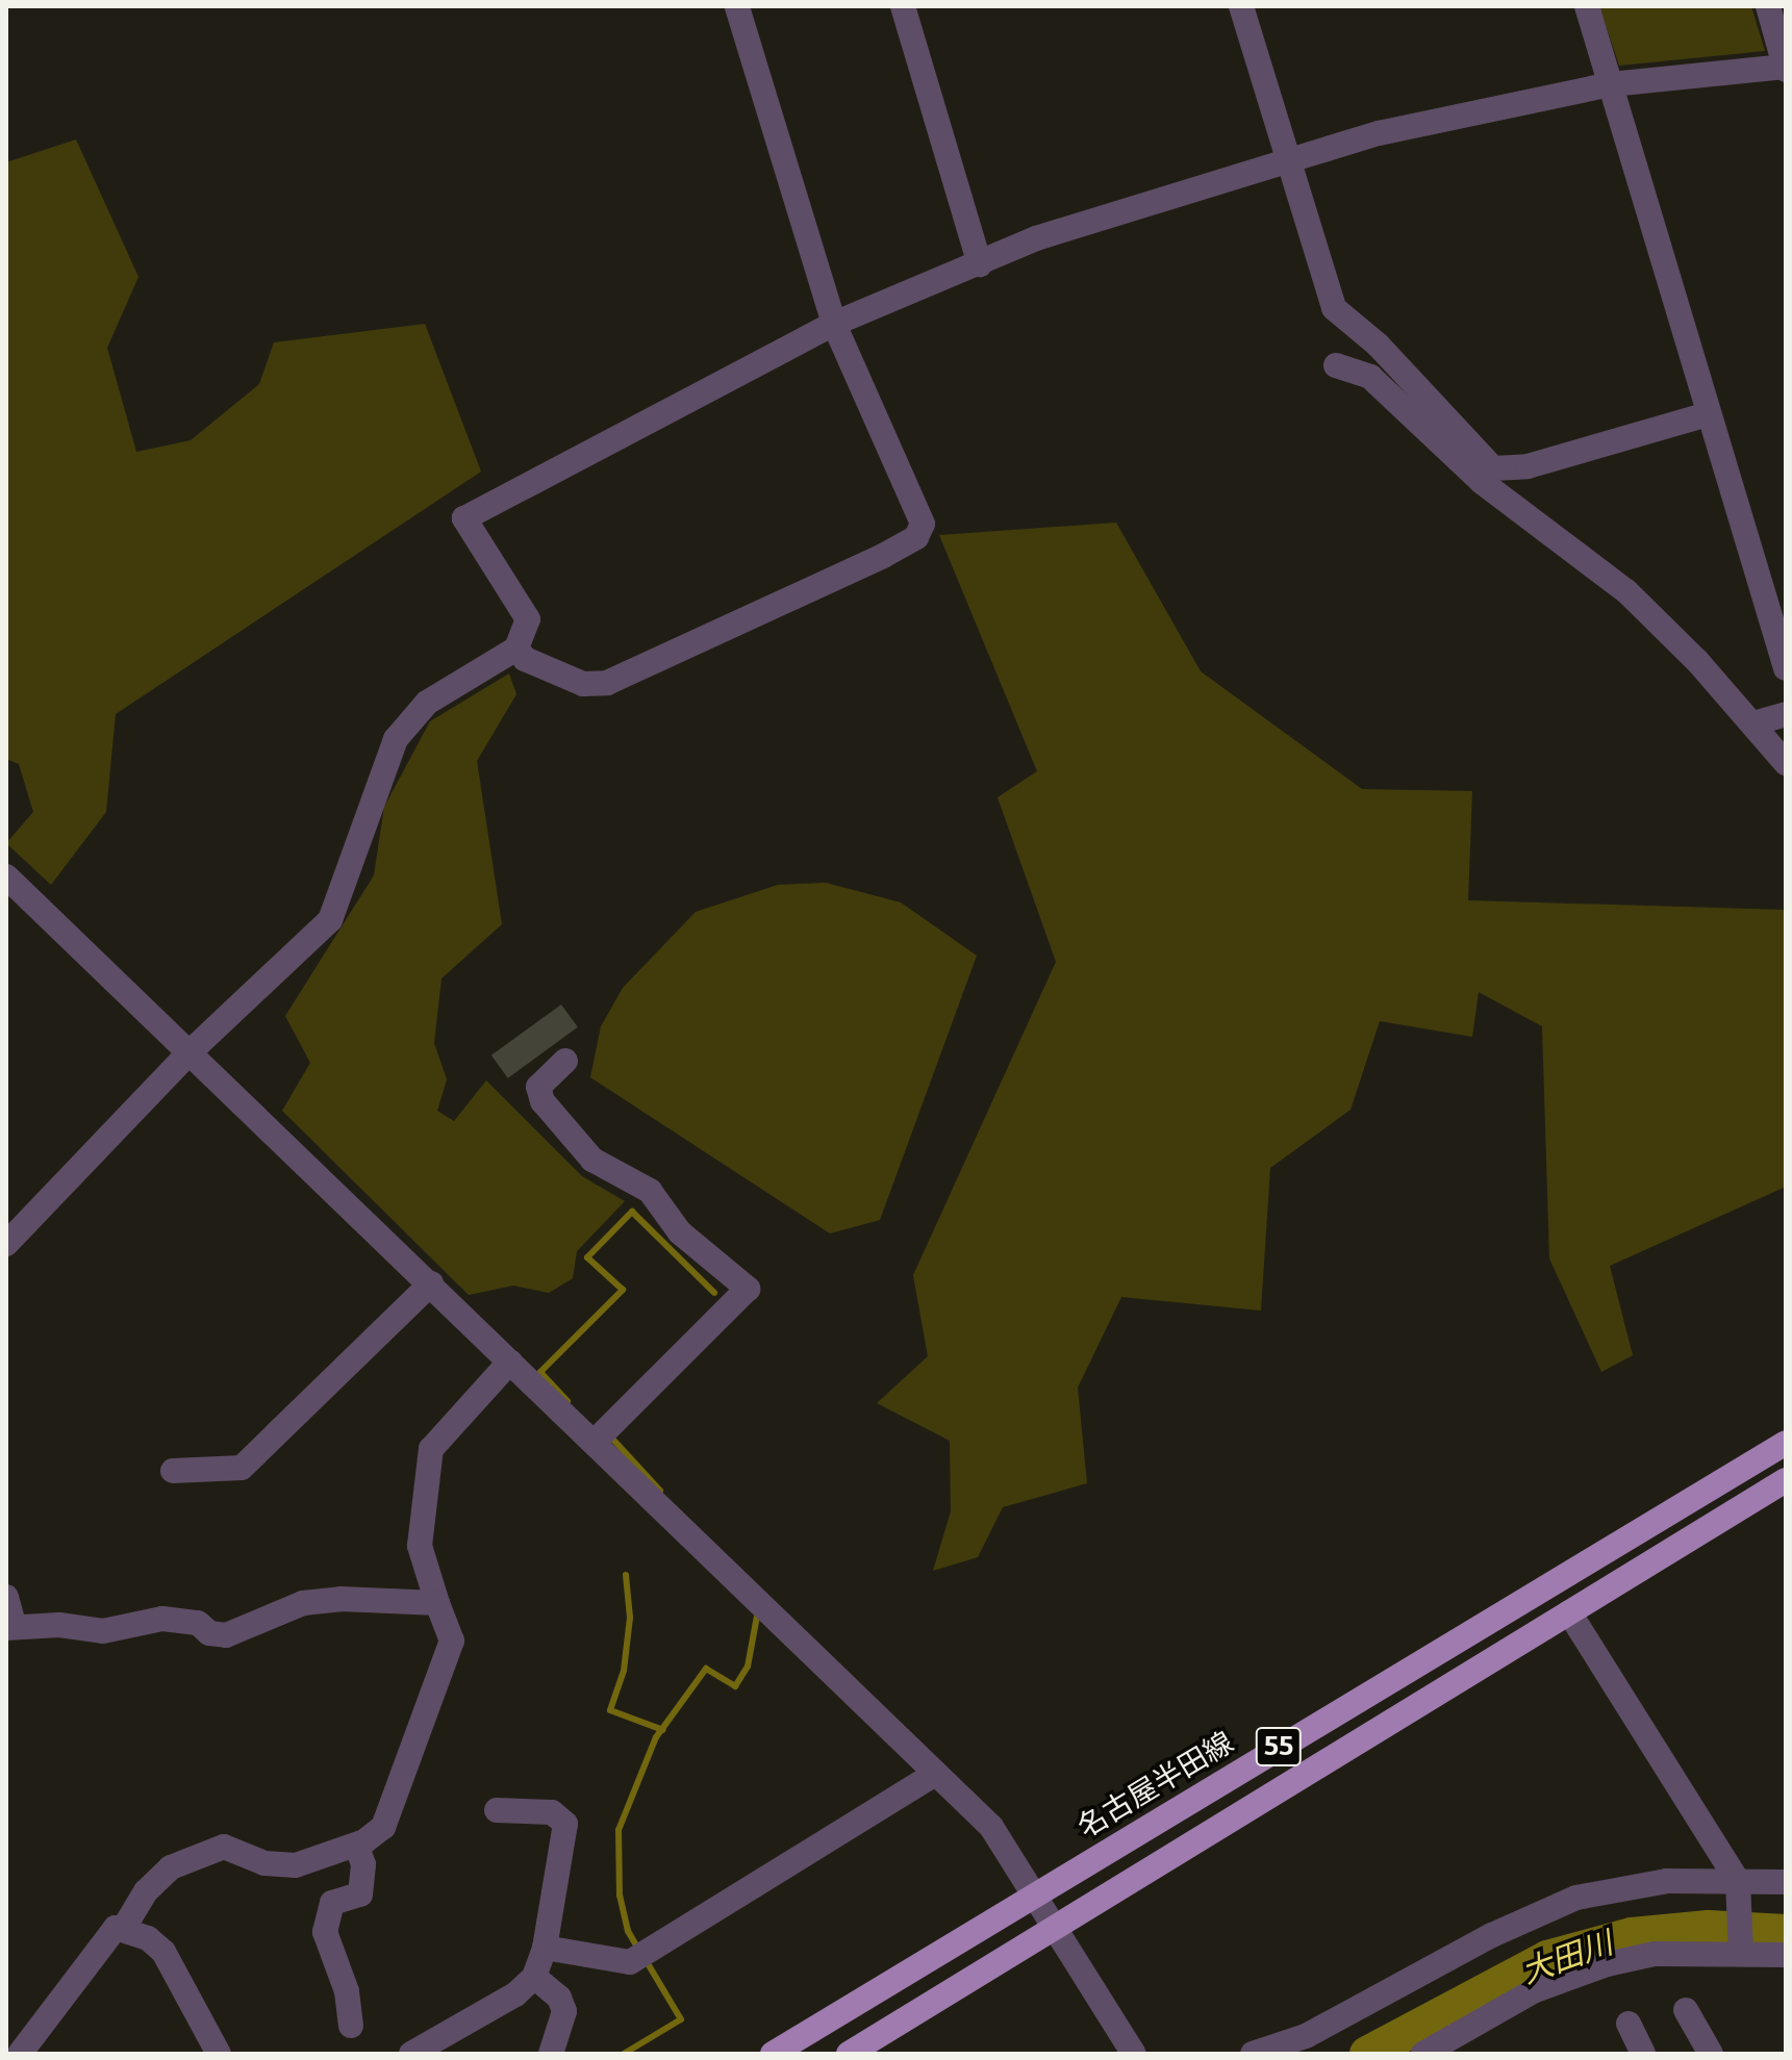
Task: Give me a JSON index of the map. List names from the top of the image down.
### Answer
{
  "streets": {
    "main road": ["55", "名古屋半田線"]
  },
  "water": ["大田川"]
}
